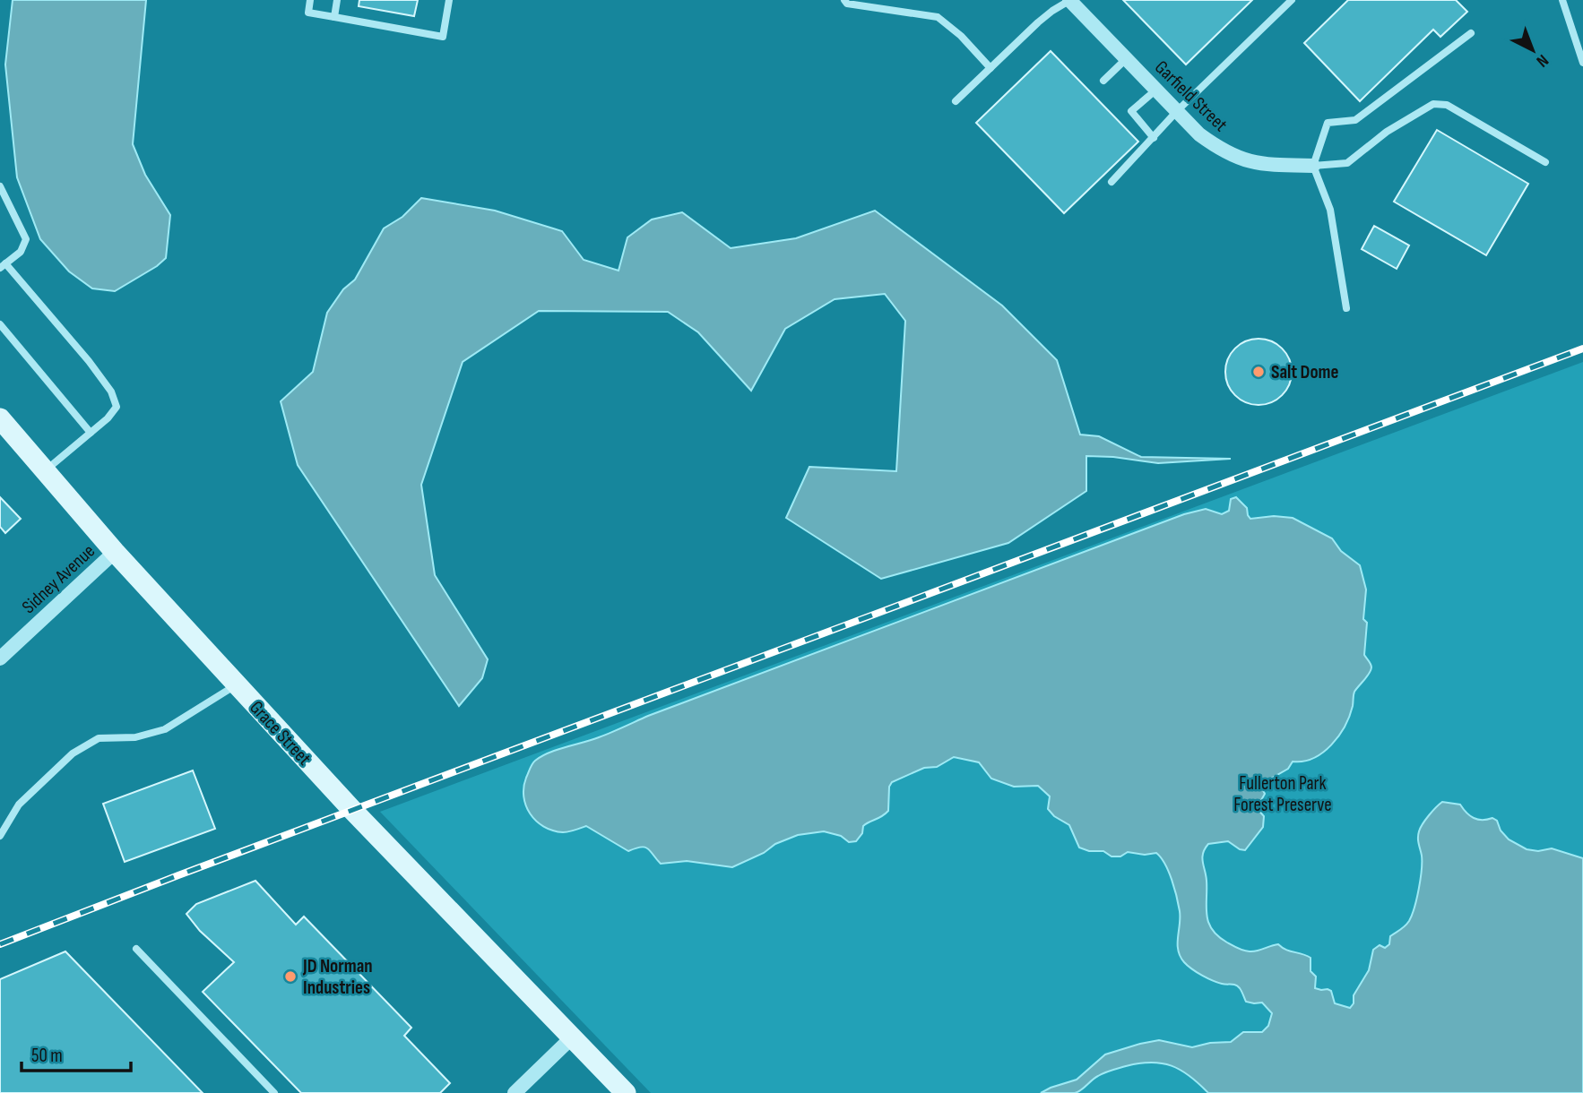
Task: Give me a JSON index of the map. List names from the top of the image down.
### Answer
{
  "streets": {
    "street": ["Garfield Street", "Sidney Avenue", "Grace Street"]
  },
  "crossings": [
    ["Sidney Avenue", "Grace Street"]
  ],
  "parks": ["Fullerton Park Forest Preserve"],
  "places": ["Salt Dome", "JD Norman Industries"],
  "scale_bar": "50 m",
  "north": "bottom right"
}
